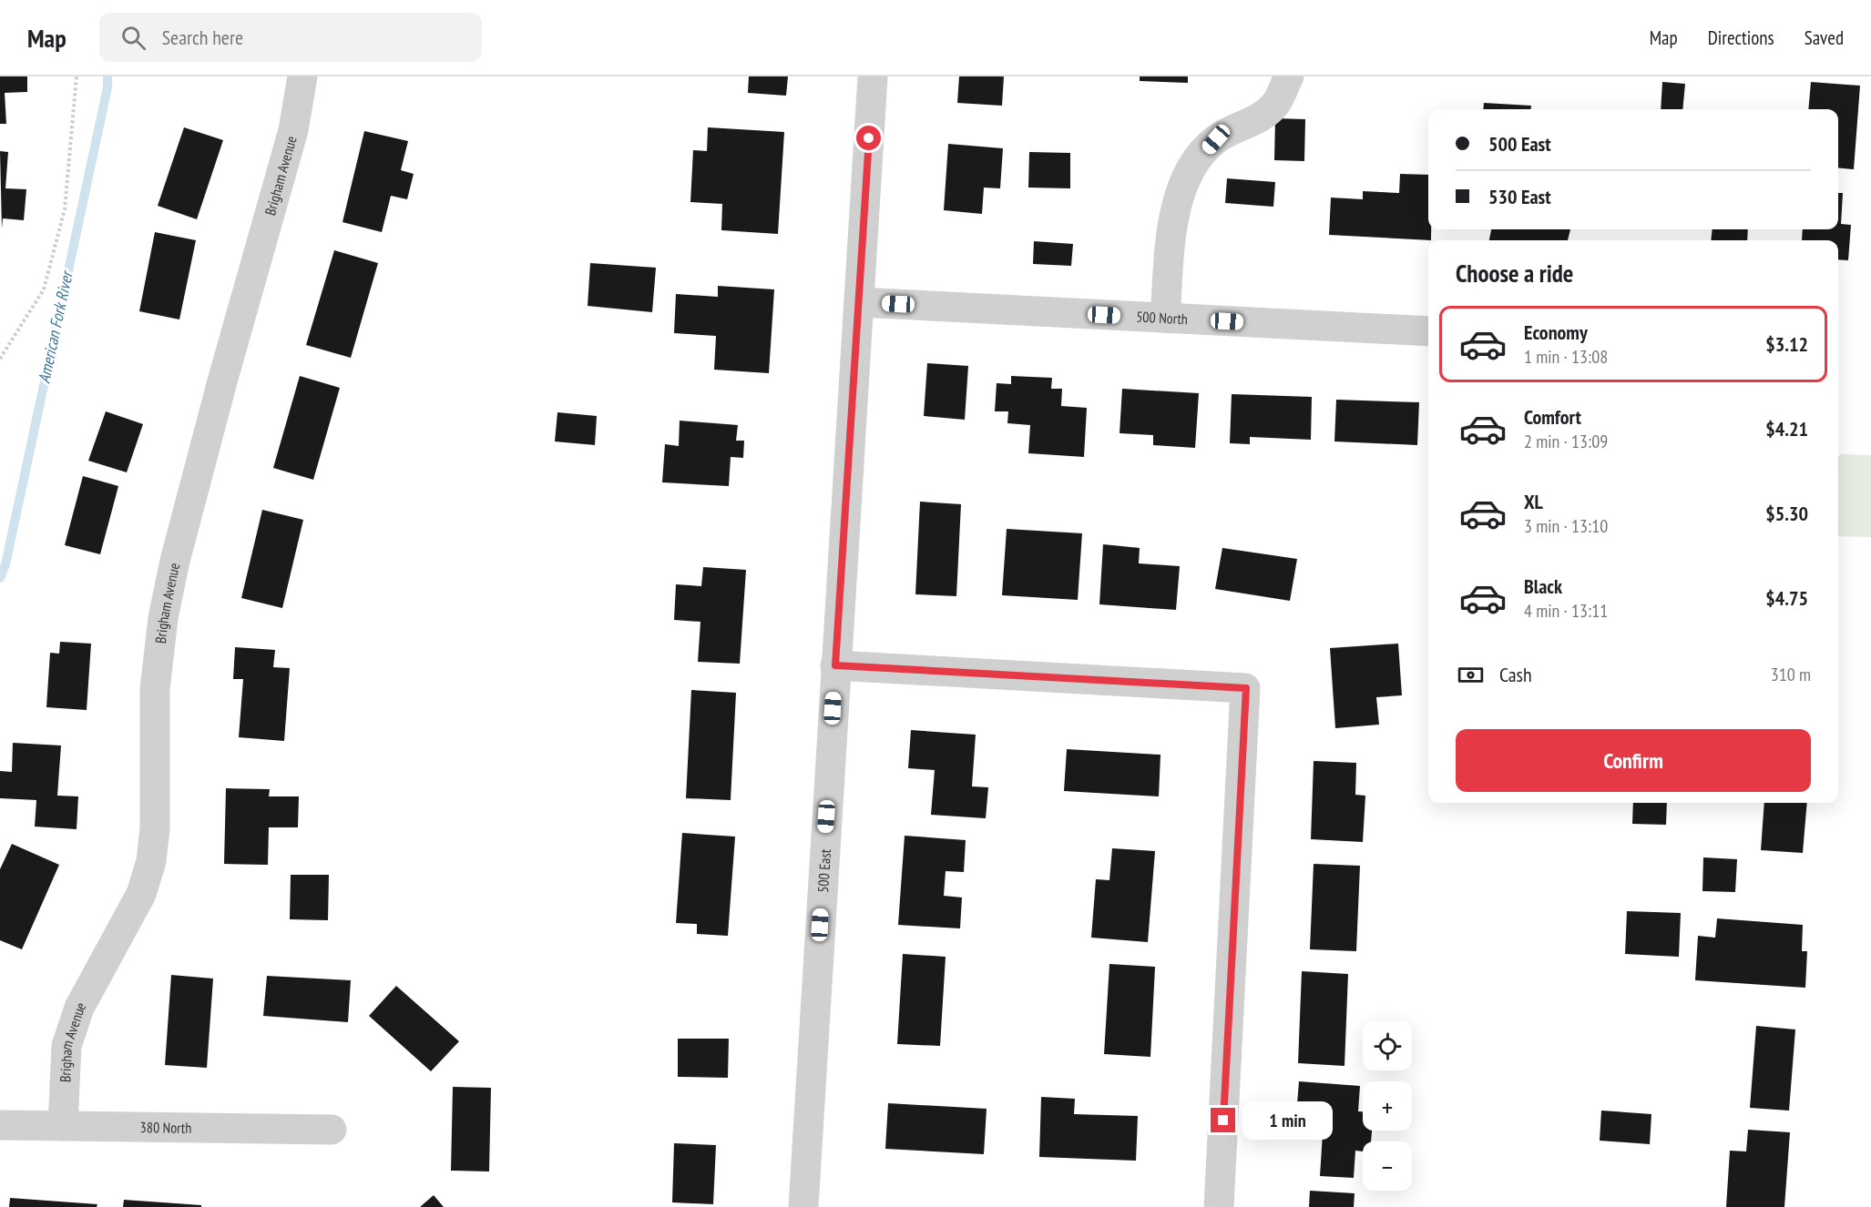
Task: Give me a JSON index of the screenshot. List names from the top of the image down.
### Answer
{
  "streets": {
    "street": [
      "Brigham Avenue",
      "500 North",
      "500 East",
      "380 North"
    ]
  },
  "crossings": [
    ["Brigham Avenue", "380 North"],
    ["500 North", "500 East"]
  ],
  "water": ["American Fork River"],
  "page": {
    "header": "Map",
    "search": "Search here",
    "nav": ["Map", "Directions", "Saved"],
    "banner": ["500 East", "530 East"],
    "heading": "Choose a ride",
    "list": [
      {
        "name": "Economy",
        "note": "1 min · 13:08",
        "value": "$3.12"
      },
      {
        "name": "Comfort",
        "note": "2 min · 13:09",
        "value": "$4.21"
      },
      {
        "name": "XL",
        "note": "3 min · 13:10",
        "value": "$5.30"
      },
      {
        "name": "Black",
        "note": "4 min · 13:11",
        "value": "$4.75"
      }
    ],
    "pay": ["Cash", "310 m"],
    "buttons": "Confirm",
    "map_buttons": ["+", "−"],
    "bubble": "1 min"
  }
}
